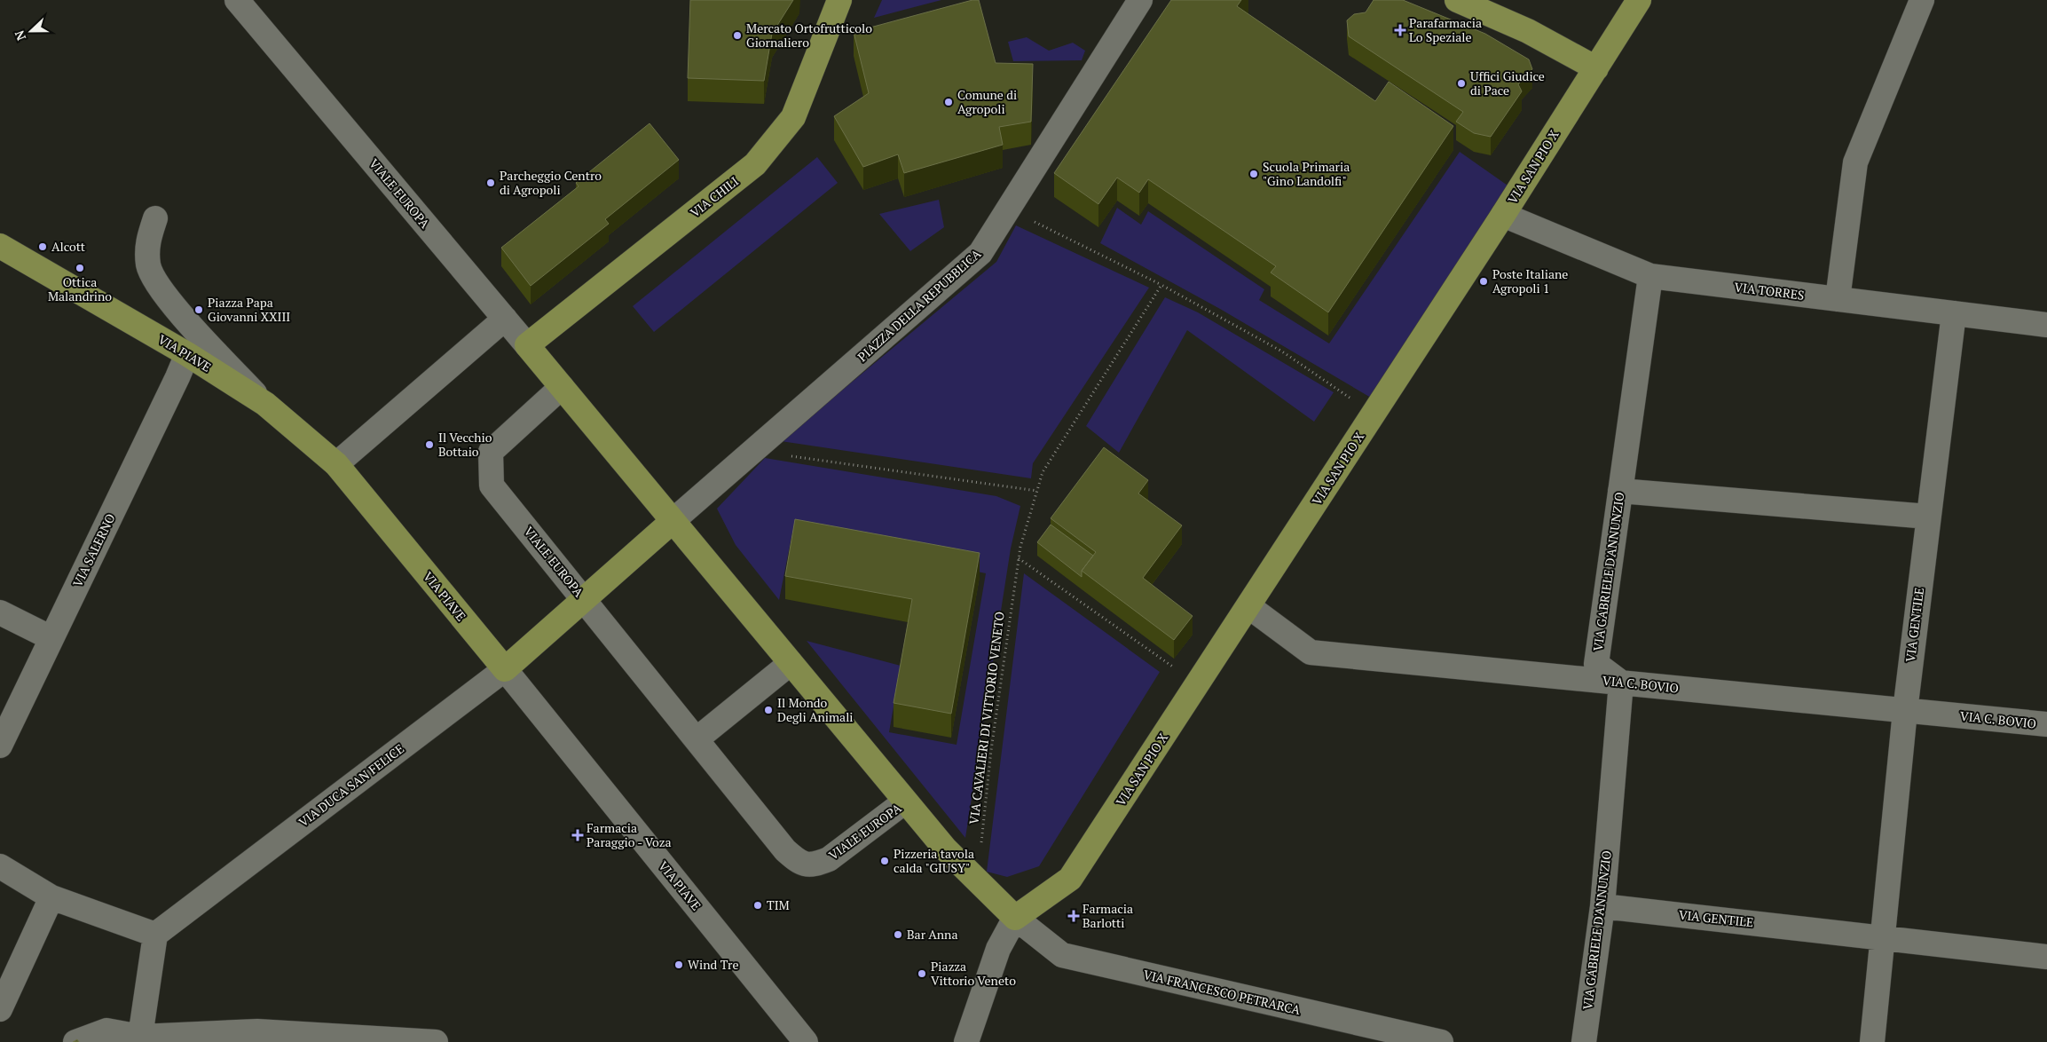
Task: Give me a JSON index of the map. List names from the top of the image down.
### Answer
{
  "streets": {
    "main road": [
      "VIA SAN PIO X",
      "VIALE EUROPA",
      "VIA CHILI",
      "VIA PIAVE",
      "VIA DUCA SAN FELICE"
    ],
    "street": [
      "VIA TORRES",
      "PIAZZA DELLA REPUBBLICA",
      "VIA SALERNO",
      "VIA GABRIELE D'ANNUNZIO",
      "VIA GENTILE",
      "VIA C. BOVIO",
      "VIA FRANCESCO PETRARCA"
    ],
    "path": ["VIA CAVALIERI DI VITTORIO VENETO"]
  },
  "crossings": [
    ["VIA SAN PIO X", "VIALE EUROPA"],
    ["VIA SAN PIO X", "VIA TORRES"],
    ["VIA SAN PIO X", "VIA C. BOVIO"],
    ["VIA SAN PIO X", "VIA FRANCESCO PETRARCA"],
    ["VIALE EUROPA", "VIA CHILI"],
    ["VIALE EUROPA", "PIAZZA DELLA REPUBBLICA"],
    ["VIALE EUROPA", "VIA CAVALIERI DI VITTORIO VENETO"],
    ["VIALE EUROPA", "VIA DUCA SAN FELICE"],
    ["VIALE EUROPA", "VIA FRANCESCO PETRARCA"],
    ["VIA TORRES", "VIA GABRIELE D'ANNUNZIO"],
    ["VIA TORRES", "VIA GENTILE"],
    ["PIAZZA DELLA REPUBBLICA", "VIA DUCA SAN FELICE"],
    ["VIA PIAVE", "VIA SALERNO"],
    ["VIA PIAVE", "VIA DUCA SAN FELICE"],
    ["VIA GABRIELE D'ANNUNZIO", "VIA GENTILE"],
    ["VIA GABRIELE D'ANNUNZIO", "VIA C. BOVIO"],
    ["VIA GENTILE", "VIA C. BOVIO"]
  ],
  "places": {
    "health": ["Parafarmacia Lo Speziale", "Farmacia Paraggio - Voza", "Farmacia Barlotti"],
    "other": [
      "Mercato Ortofrutticolo Giornaliero",
      "Uffici Giudice di Pace",
      "Comune di Agropoli",
      "Scuola Primaria \"Gino Landolfi\"",
      "Parcheggio Centro di Agropoli",
      "Alcott",
      "Ottica Malandrino",
      "Poste Italiane Agropoli 1",
      "Piazza Papa Giovanni XXIII",
      "Il Vecchio Bottaio",
      "Il Mondo Degli Animali",
      "Pizzeria tavola calda \"GIUSY\"",
      "TIM",
      "Bar Anna",
      "Wind Tre",
      "Piazza Vittorio Veneto"
    ]
  },
  "north": "left"
}
